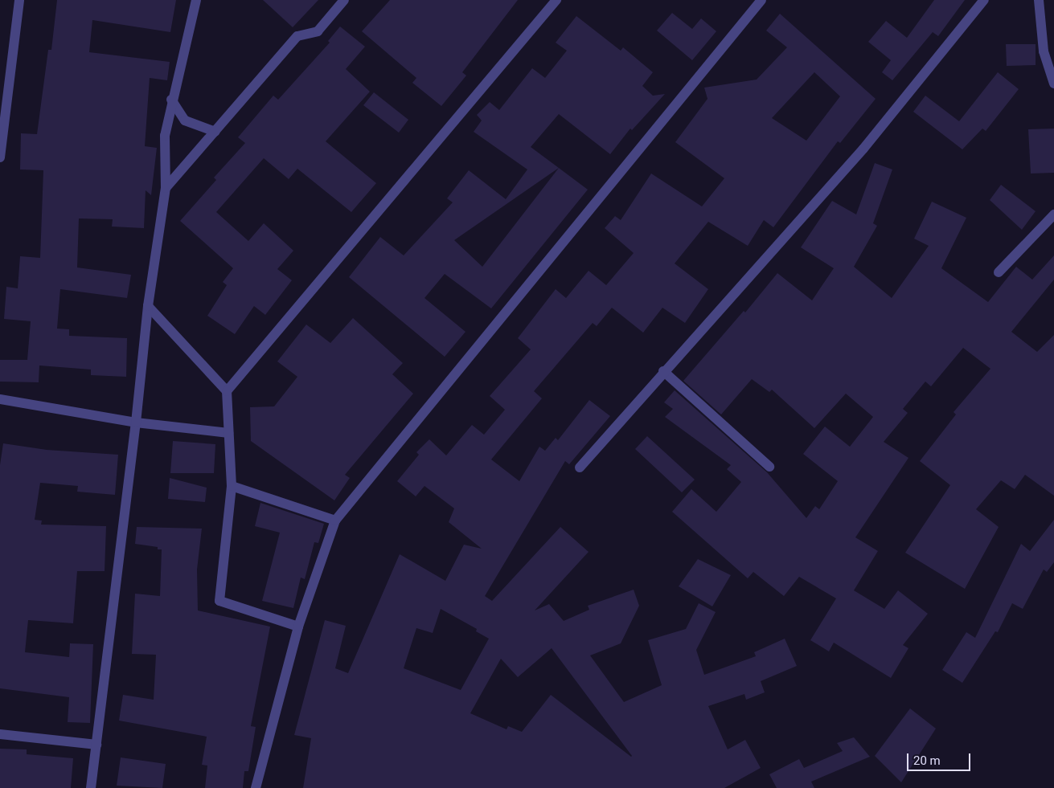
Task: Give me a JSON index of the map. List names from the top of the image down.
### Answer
{
  "scale_bar": "20 m"
}
